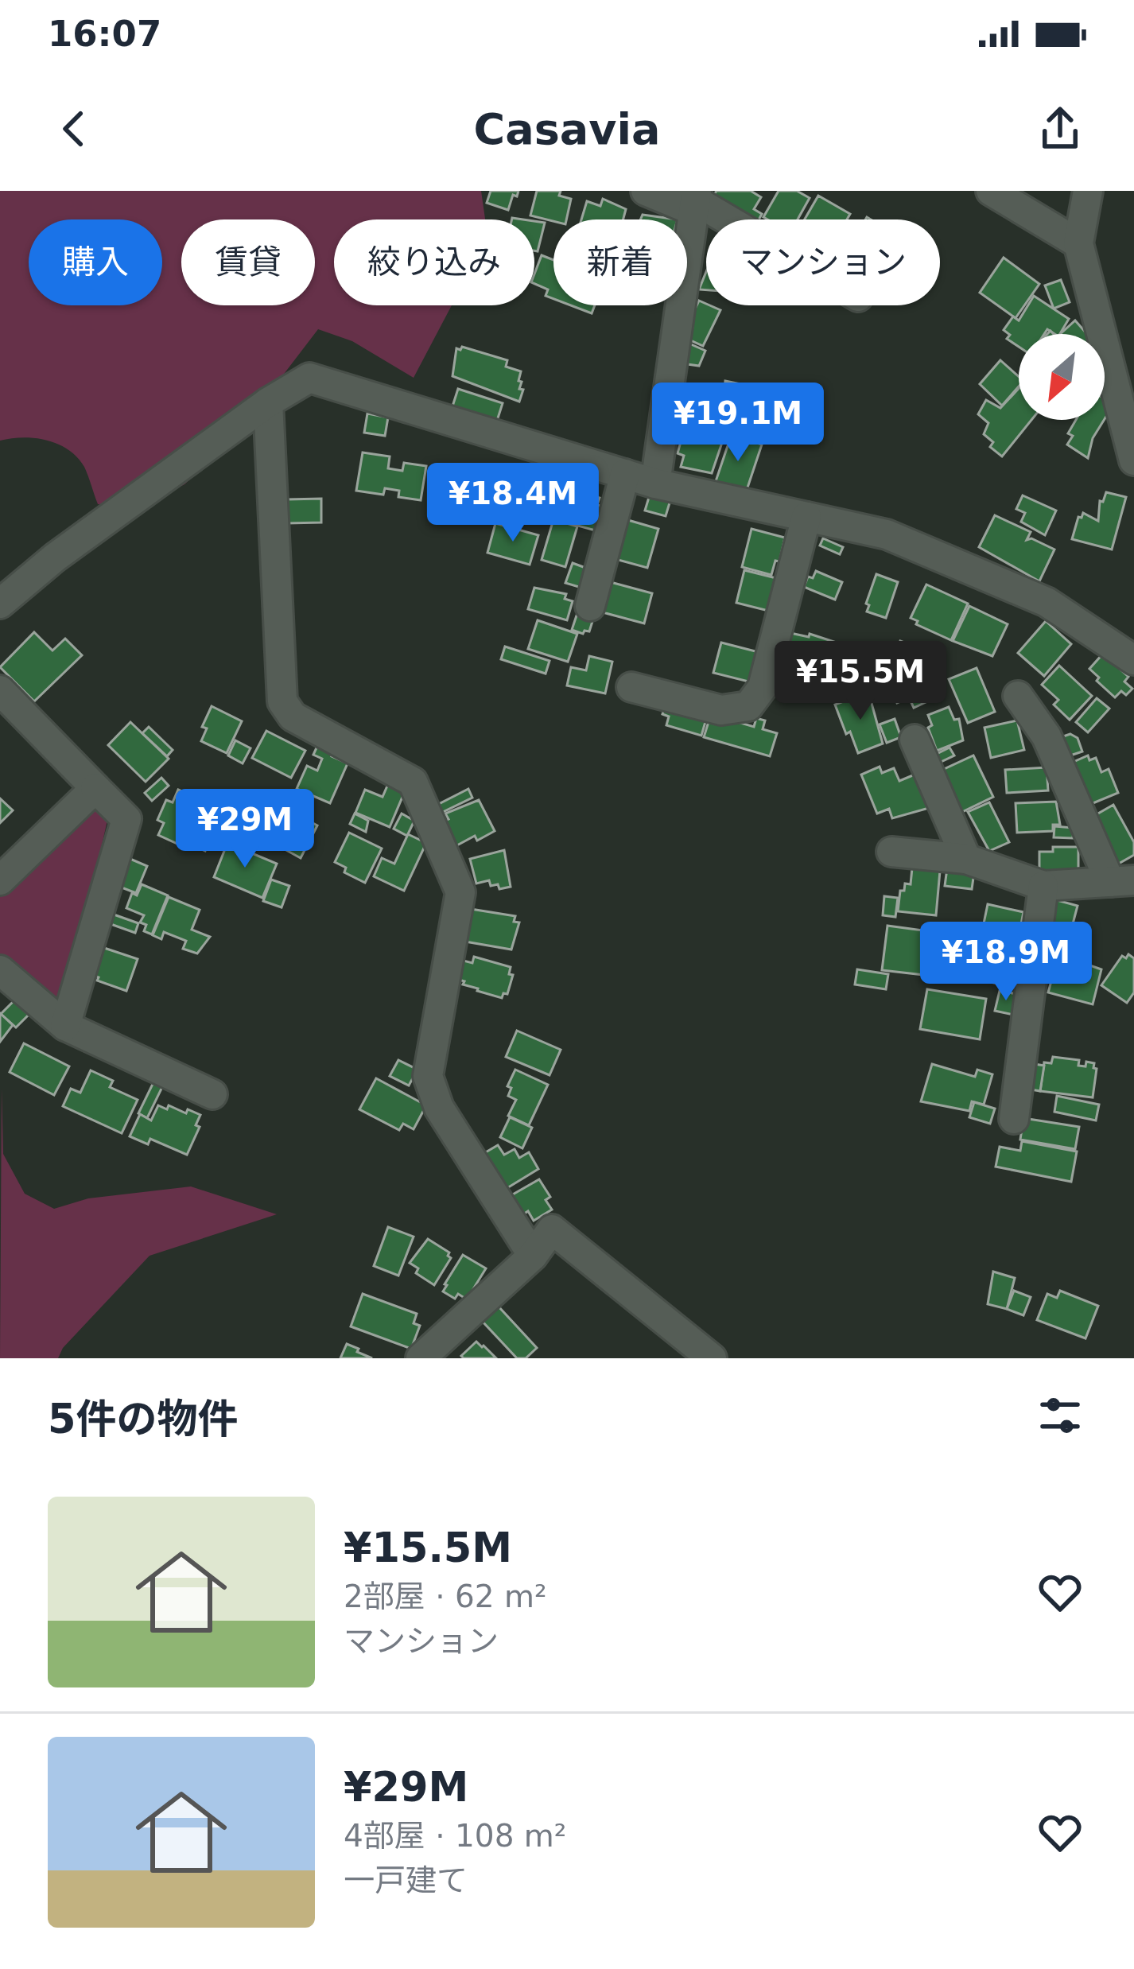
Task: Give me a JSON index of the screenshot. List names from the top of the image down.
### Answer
{
  "north": "bottom left",
  "page": {
    "status": "16:07",
    "header": "Casavia",
    "chip": [
      "購入",
      "賃貸",
      "絞り込み",
      "新着",
      "マンション"
    ],
    "price": [
      "¥19.1M",
      "¥18.4M",
      "¥15.5M",
      "¥29M",
      "¥18.9M"
    ],
    "heading": "5件の物件",
    "list": [
      {
        "name": "¥15.5M",
        "note": "2部屋 · 62 m² · マンション"
      },
      {
        "name": "¥29M",
        "note": "4部屋 · 108 m² · 一戸建て"
      }
    ]
  }
}
